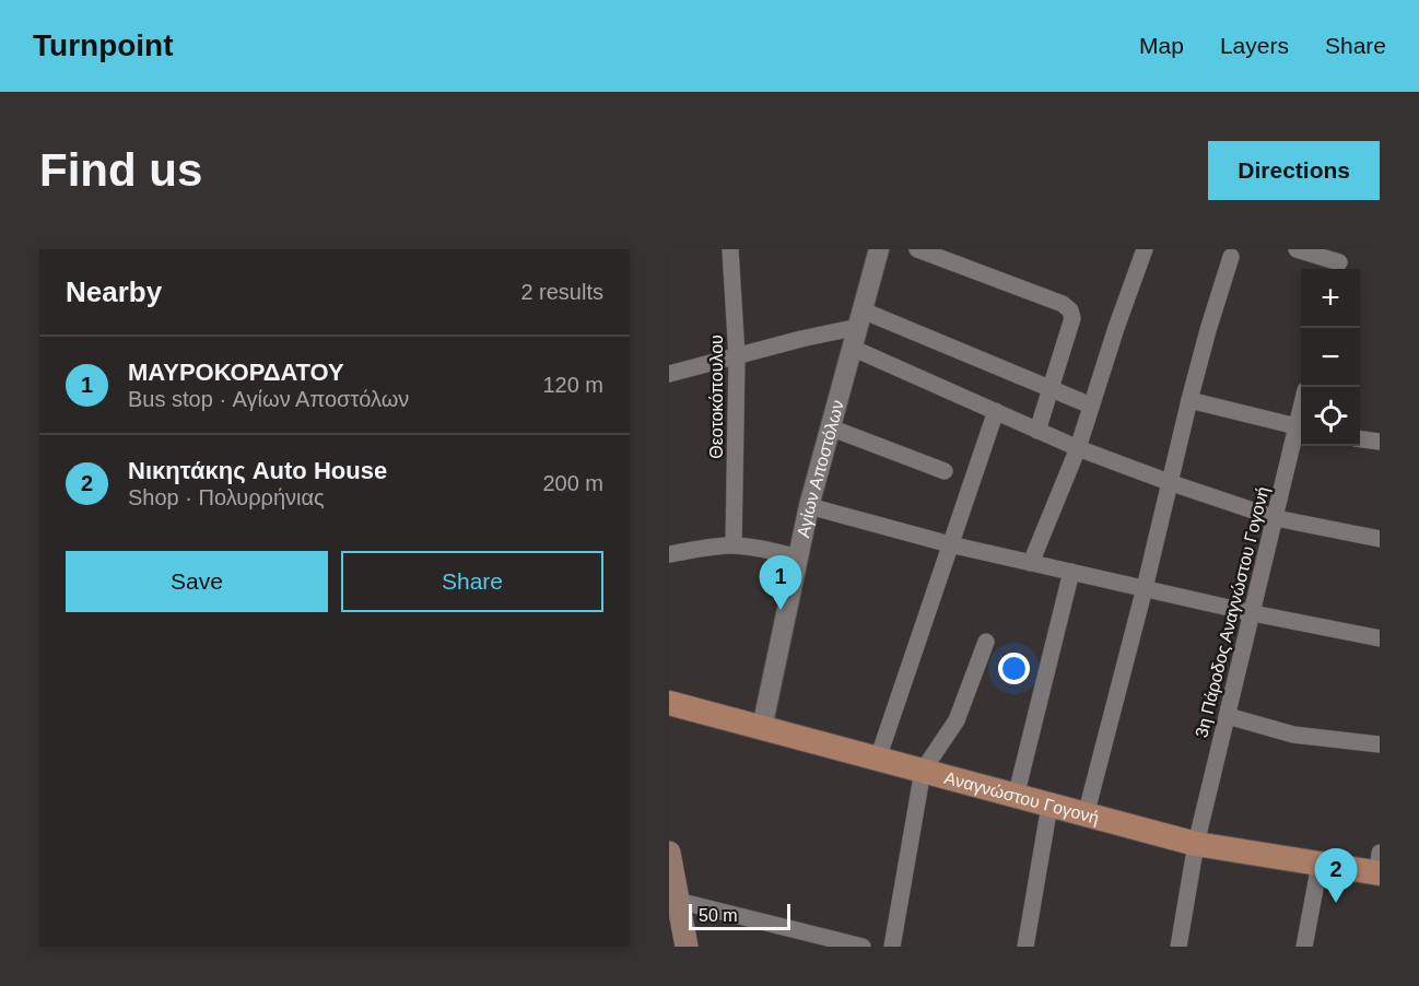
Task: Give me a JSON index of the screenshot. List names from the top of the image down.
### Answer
{
  "streets": {
    "main road": ["Αναγνώστου Γογονή"],
    "street": ["Θεοτοκόπουλου", "Αγίων Αποστόλων", "3η Πάροδος Αναγνώστου Γογονή"]
  },
  "crossings": [
    ["Αγίων Αποστόλων", "Αναγνώστου Γογονή"],
    ["3η Πάροδος Αναγνώστου Γογονή", "Αναγνώστου Γογονή"]
  ],
  "scale_bar": "50 m",
  "page": {
    "header": "Turnpoint",
    "nav": ["Map", "Layers", "Share"],
    "buttons": [
      "Directions",
      ["Save", "Share"]
    ],
    "title": "Find us",
    "heading": ["Nearby", "2 results"],
    "map_buttons": ["+", "−"],
    "list": [
      {
        "mark": "1",
        "name": "ΜΑΥΡΟΚΟΡΔΑΤΟΥ",
        "note": "Bus stop · Αγίων Αποστόλων",
        "value": "120 m"
      },
      {
        "mark": "2",
        "name": "Νικητάκης Auto House",
        "note": "Shop · Πολυρρήνιας",
        "value": "200 m"
      }
    ],
    "pins": ["1", "2"],
    "scale": "50 m"
  }
}
